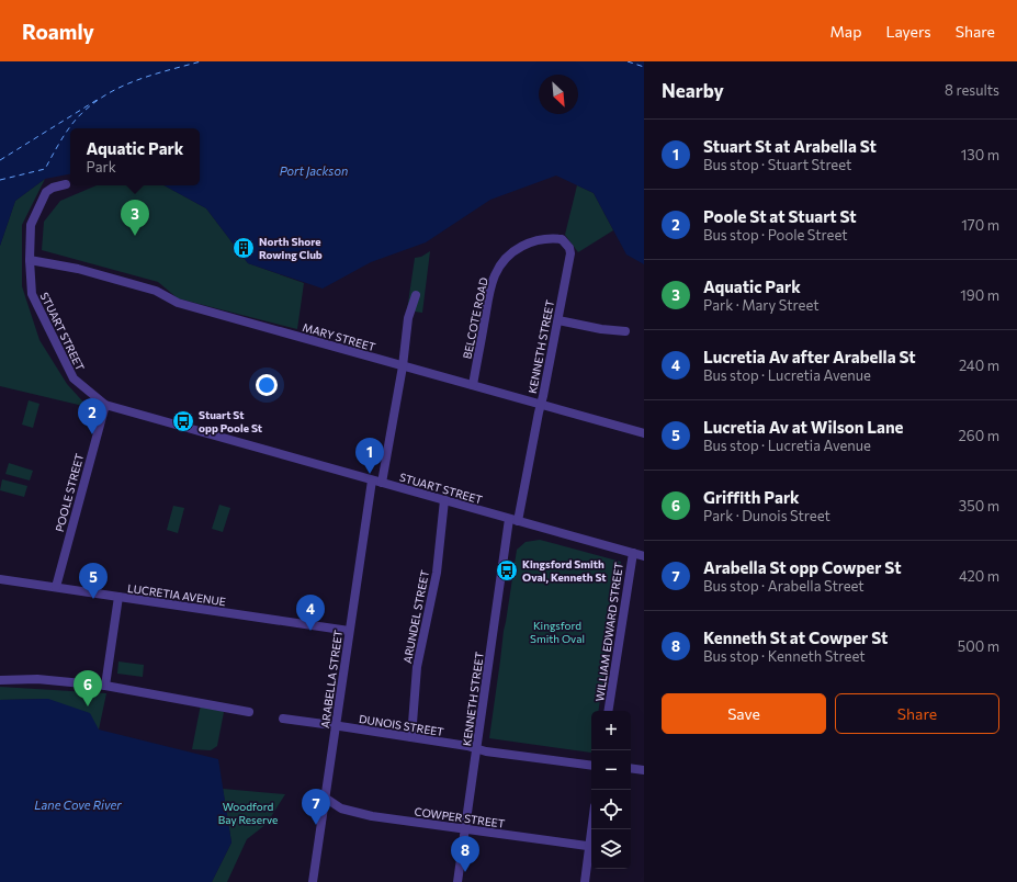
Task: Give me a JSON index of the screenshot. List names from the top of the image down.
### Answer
{
  "streets": {
    "street": [
      "BELCOTE ROAD",
      "STUART STREET",
      "MARY STREET",
      "KENNETH STREET",
      "POOLE STREET",
      "LUCRETIA AVENUE",
      "ARUNDEL STREET",
      "WILLIAM EDWARD STREET",
      "ARABELLA STREET",
      "DUNOIS STREET",
      "COWPER STREET"
    ]
  },
  "crossings": [
    ["BELCOTE ROAD", "MARY STREET"],
    ["BELCOTE ROAD", "KENNETH STREET"],
    ["STUART STREET", "MARY STREET"],
    ["STUART STREET", "KENNETH STREET"],
    ["STUART STREET", "POOLE STREET"],
    ["STUART STREET", "ARUNDEL STREET"],
    ["STUART STREET", "WILLIAM EDWARD STREET"],
    ["STUART STREET", "ARABELLA STREET"],
    ["MARY STREET", "KENNETH STREET"],
    ["KENNETH STREET", "DUNOIS STREET"],
    ["KENNETH STREET", "COWPER STREET"],
    ["POOLE STREET", "LUCRETIA AVENUE"],
    ["LUCRETIA AVENUE", "ARABELLA STREET"],
    ["ARUNDEL STREET", "DUNOIS STREET"],
    ["ARABELLA STREET", "DUNOIS STREET"],
    ["ARABELLA STREET", "COWPER STREET"]
  ],
  "water": ["Port Jackson", "Lane Cove River"],
  "parks": ["Kingsford Smith Oval", "Woodford Bay Reserve"],
  "places": {
    "building": ["North Shore Rowing Club"],
    "bus stop": ["Stuart St opp Poole St", "Kingsford Smith Oval, Kenneth St"]
  },
  "north": "bottom right",
  "page": {
    "header": "Roamly",
    "nav": ["Map", "Layers", "Share"],
    "heading": ["Nearby", "8 results"],
    "list": [
      {
        "mark": "1",
        "name": "Stuart St at Arabella St",
        "note": "Bus stop · Stuart Street",
        "value": "130 m"
      },
      {
        "mark": "2",
        "name": "Poole St at Stuart St",
        "note": "Bus stop · Poole Street",
        "value": "170 m"
      },
      {
        "mark": "3",
        "name": "Aquatic Park",
        "note": "Park · Mary Street",
        "value": "190 m"
      },
      {
        "mark": "4",
        "name": "Lucretia Av after Arabella St",
        "note": "Bus stop · Lucretia Avenue",
        "value": "240 m"
      },
      {
        "mark": "5",
        "name": "Lucretia Av at Wilson Lane",
        "note": "Bus stop · Lucretia Avenue",
        "value": "260 m"
      },
      {
        "mark": "6",
        "name": "Griffith Park",
        "note": "Park · Dunois Street",
        "value": "350 m"
      },
      {
        "mark": "7",
        "name": "Arabella St opp Cowper St",
        "note": "Bus stop · Arabella Street",
        "value": "420 m"
      },
      {
        "mark": "8",
        "name": "Kenneth St at Cowper St",
        "note": "Bus stop · Kenneth Street",
        "value": "500 m"
      }
    ],
    "popup": ["Aquatic Park", "Park"],
    "pins": [
      "3",
      "2",
      "1",
      "5",
      "4",
      "6",
      "7",
      "8"
    ],
    "buttons": ["Save", "Share"],
    "map_buttons": ["+", "−"]
  }
}
